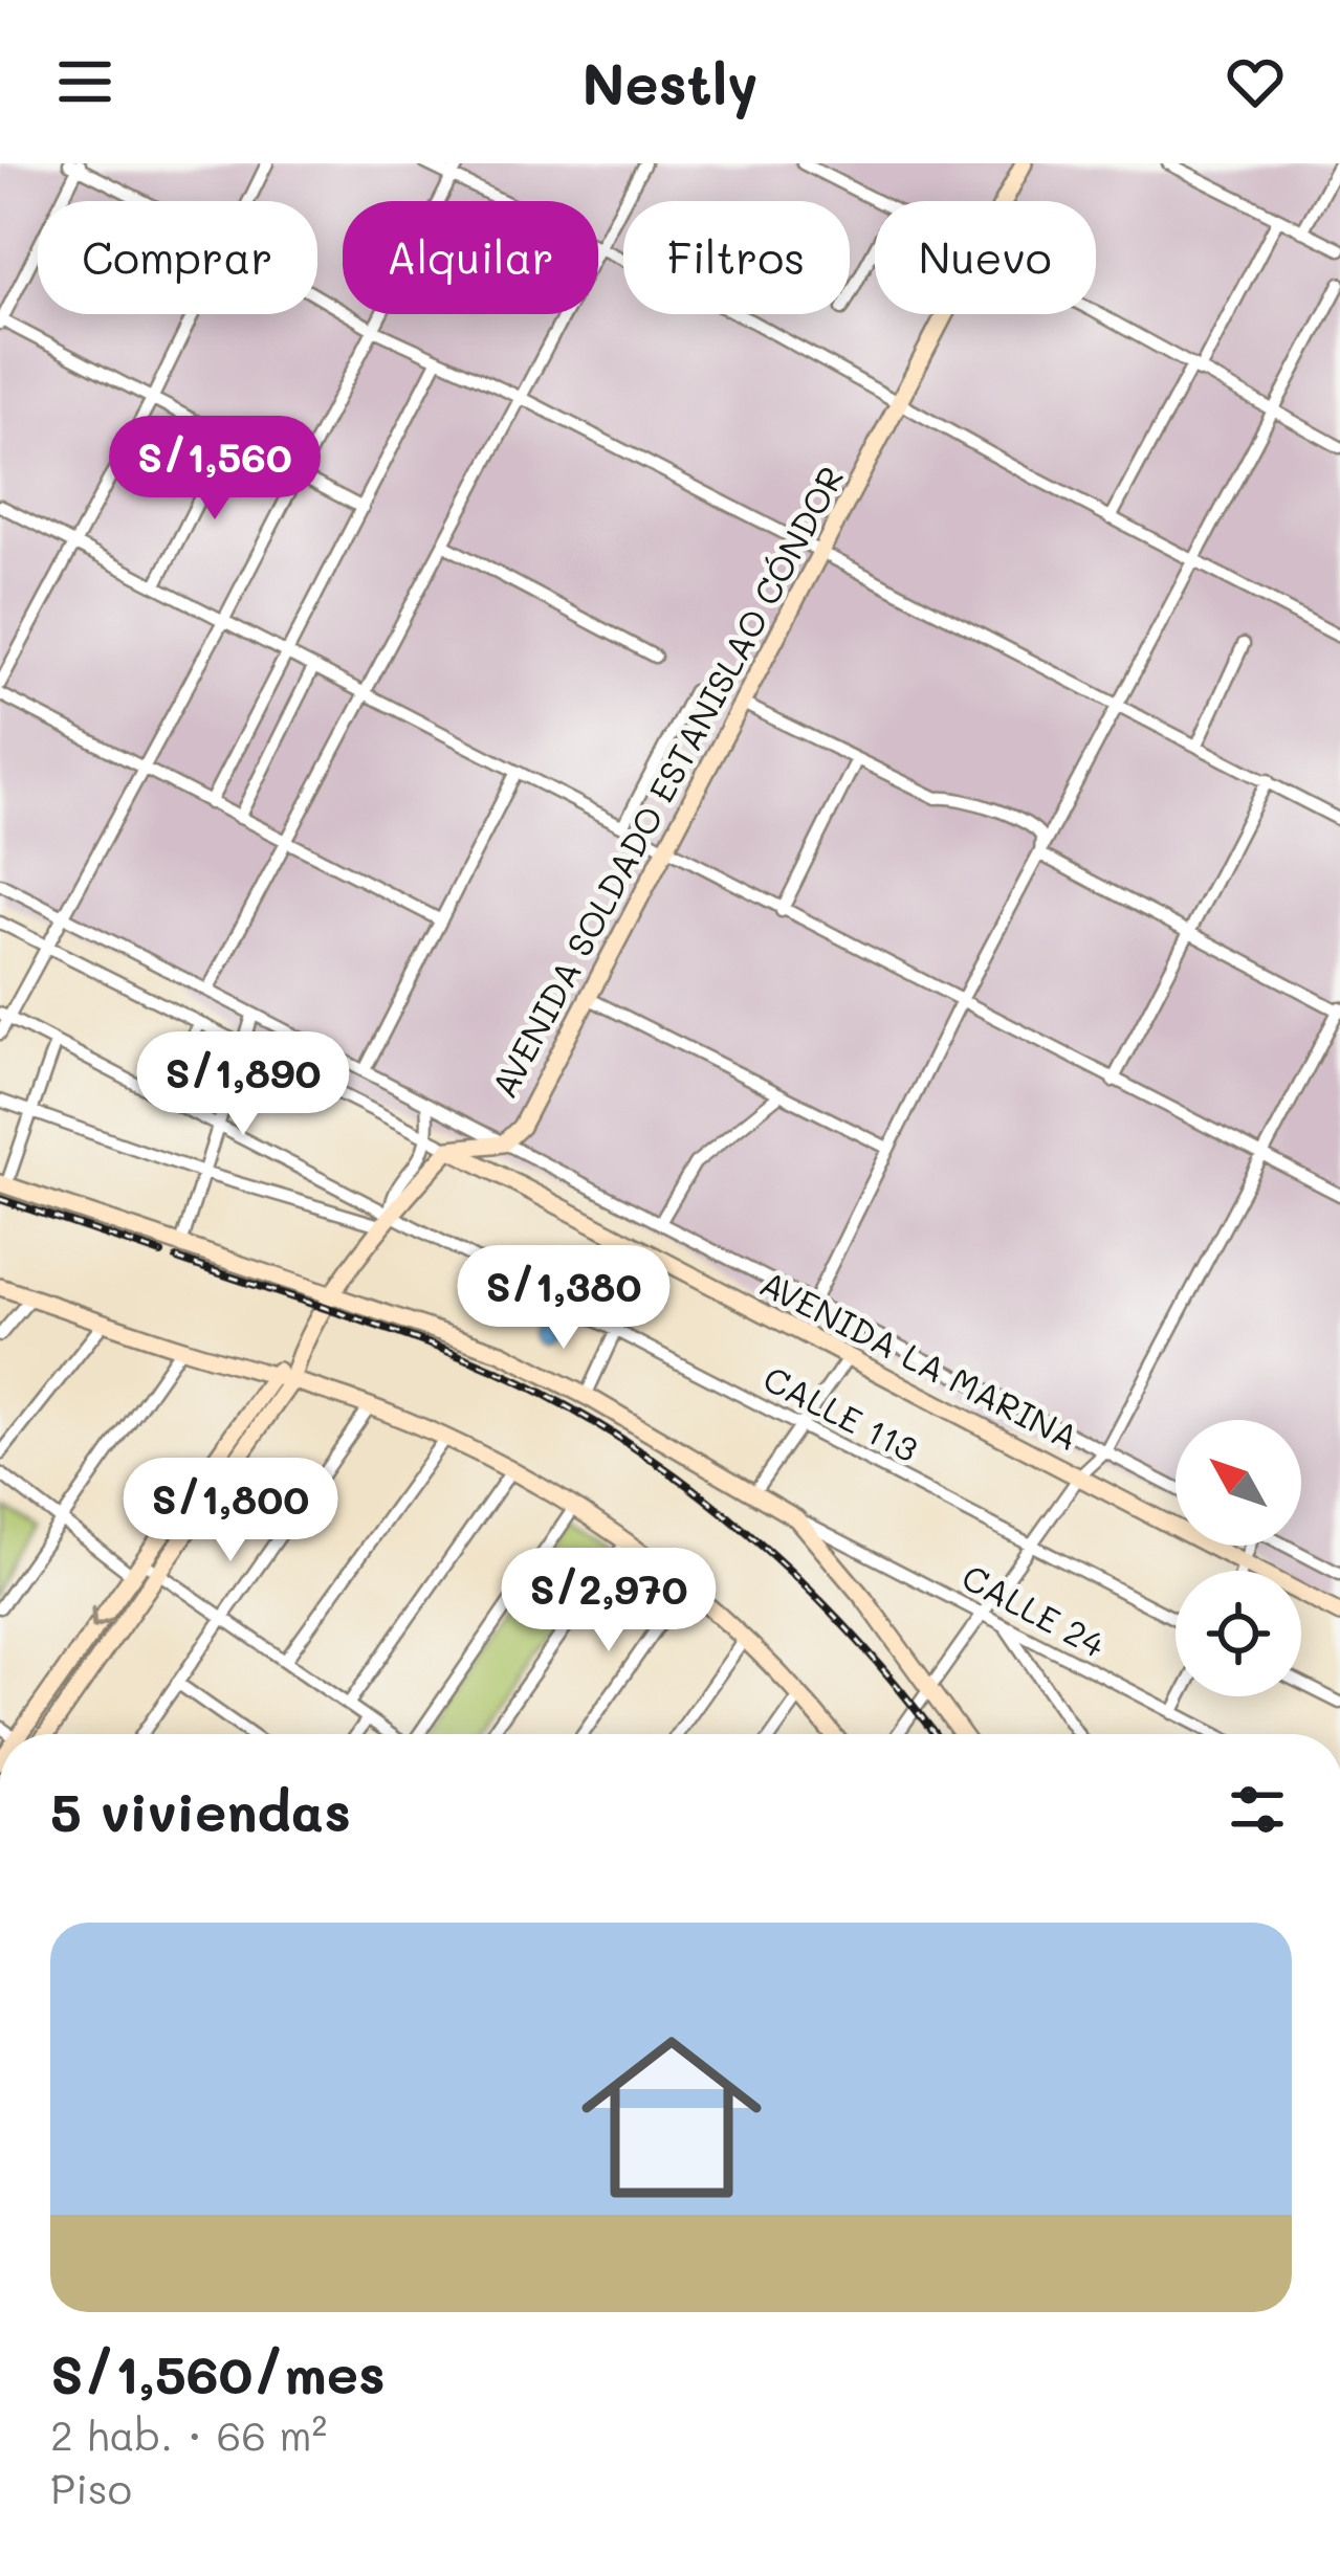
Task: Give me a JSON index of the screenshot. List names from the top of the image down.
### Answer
{
  "streets": {
    "street": [
      "AVENIDA SOLDADO ESTANISLAO CÓNDOR",
      "AVENIDA LA MARINA",
      "CALLE 113",
      "CALLE 24"
    ]
  },
  "crossings": [
    ["AVENIDA SOLDADO ESTANISLAO CÓNDOR", "AVENIDA LA MARINA"]
  ],
  "north": "top left",
  "page": {
    "header": "Nestly",
    "chip": [
      "Comprar",
      "Alquilar",
      "Filtros",
      "Nuevo"
    ],
    "price": [
      "S/1,560",
      "S/1,890",
      "S/1,380",
      "S/1,800",
      "S/2,970"
    ],
    "heading": "5 viviendas",
    "list": [
      {
        "name": "S/1,560/mes",
        "note": "2 hab. · 66 m² · Piso"
      }
    ]
  }
}
